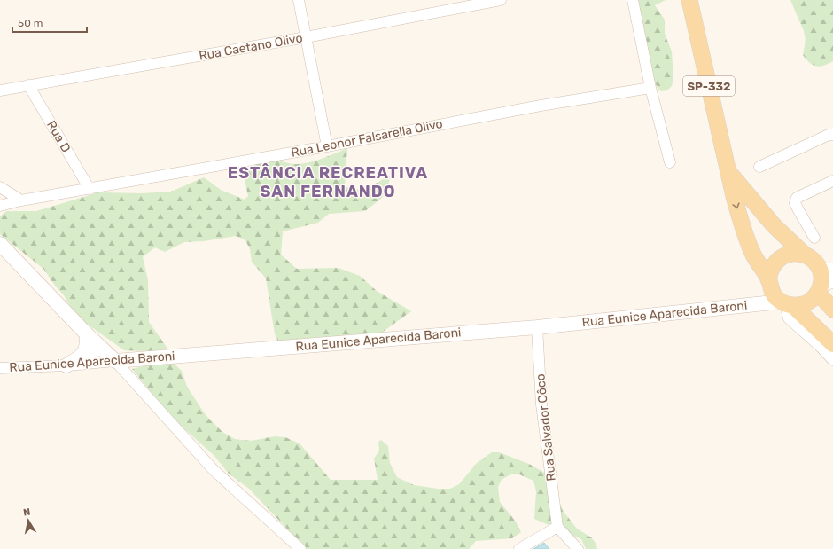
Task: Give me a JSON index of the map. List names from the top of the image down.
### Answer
{
  "streets": {
    "main road": ["SP-332", "Rua Eunice Aparecida Baroni"],
    "street": [
      "Rua Caetano Olivo",
      "Rua D",
      "Rua Leonor Falsarella Olivo",
      "Rua Salvador Côco"
    ]
  },
  "crossings": [
    ["Rua Caetano Olivo", "Rua D"],
    ["SP-332", "Rua Eunice Aparecida Baroni"],
    ["Rua D", "Rua Leonor Falsarella Olivo"],
    ["Rua Eunice Aparecida Baroni", "Rua Salvador Côco"]
  ],
  "districts": ["ESTÂNCIA RECREATIVA SAN FERNANDO"],
  "scale_bar": "50 m",
  "north": "top"
}
